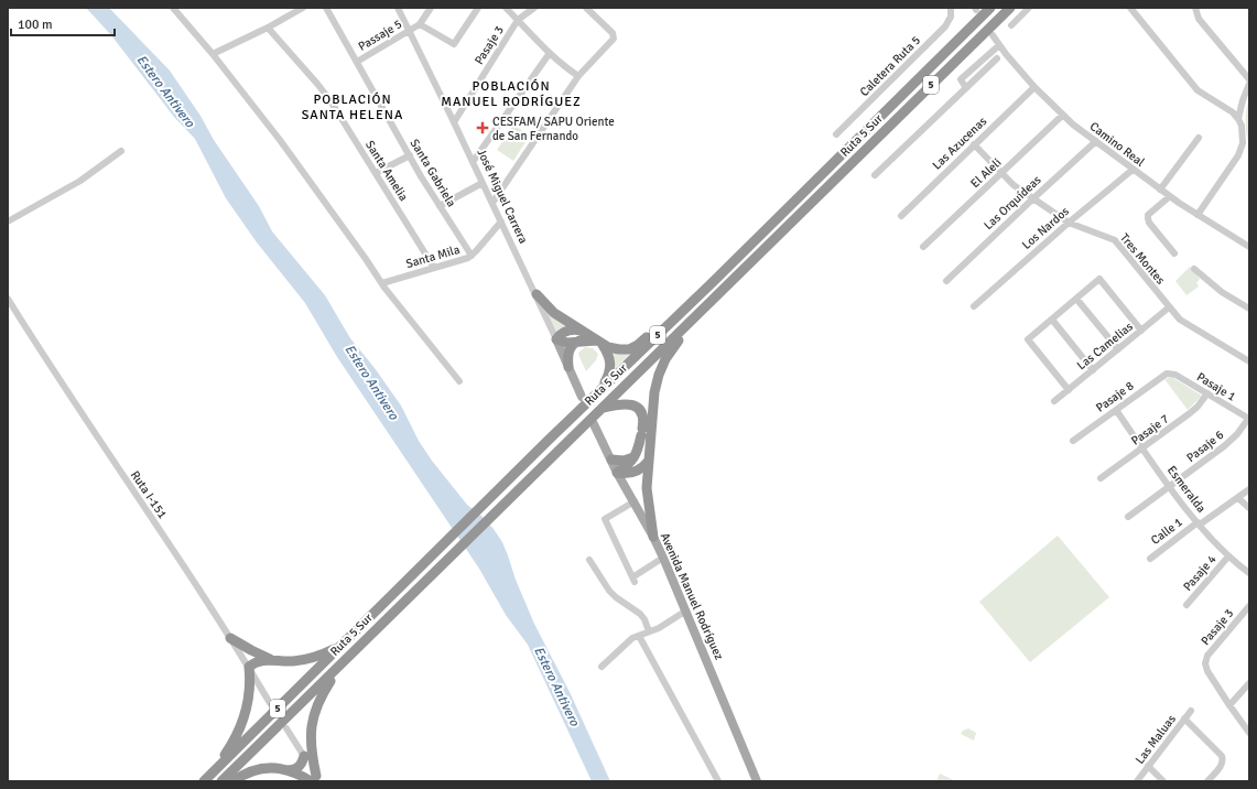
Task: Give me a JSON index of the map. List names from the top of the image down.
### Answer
{
  "streets": {
    "highway": ["5", "Ruta 5 Sur"],
    "main road": ["José Miguel Carrera", "Avenida Manuel Rodríguez"],
    "street": [
      "Passaje 5",
      "Pasaje 3",
      "Caletera Ruta 5",
      "Las Azucenas",
      "Camino Real",
      "Santa Amelia",
      "Santa Gabriela",
      "El Aleli",
      "Las Orquídeas",
      "Los Nardos",
      "Santa Mila",
      "Tres Montes",
      "Las Camelias",
      "Pasaje 1",
      "Pasaje 8",
      "Pasaje 7",
      "Pasaje 6",
      "Esmeralda",
      "Ruta I-151",
      "Calle 1",
      "Pasaje 4",
      "Las Maluas"
    ]
  },
  "crossings": [
    ["Passaje 5", "Santa Gabriela"],
    ["Passaje 5", "José Miguel Carrera"],
    ["Pasaje 3", "José Miguel Carrera"],
    ["Las Azucenas", "Camino Real"],
    ["Las Azucenas", "Tres Montes"],
    ["Camino Real", "El Aleli"],
    ["Camino Real", "Las Orquídeas"],
    ["Camino Real", "Los Nardos"],
    ["Santa Amelia", "Santa Mila"],
    ["Santa Gabriela", "Santa Mila"],
    ["El Aleli", "Tres Montes"],
    ["José Miguel Carrera", "Santa Mila"],
    ["Las Orquídeas", "Tres Montes"],
    ["Los Nardos", "Tres Montes"],
    ["Tres Montes", "Las Camelias"],
    ["Pasaje 1", "Pasaje 8"],
    ["Pasaje 1", "Pasaje 7"],
    ["Pasaje 1", "Pasaje 6"],
    ["Pasaje 8", "Esmeralda"],
    ["Pasaje 7", "Esmeralda"],
    ["Pasaje 6", "Esmeralda"],
    ["Esmeralda", "Calle 1"],
    ["Esmeralda", "Pasaje 4"]
  ],
  "districts": ["POBLACIÓN MANUEL RODRÍGUEZ", "POBLACIÓN SANTA HELENA"],
  "water": ["Estero Antivero"],
  "places": {
    "health": ["CESFAM/ SAPU Oriente de San Fernando"]
  },
  "scale_bar": "100 m"
}
